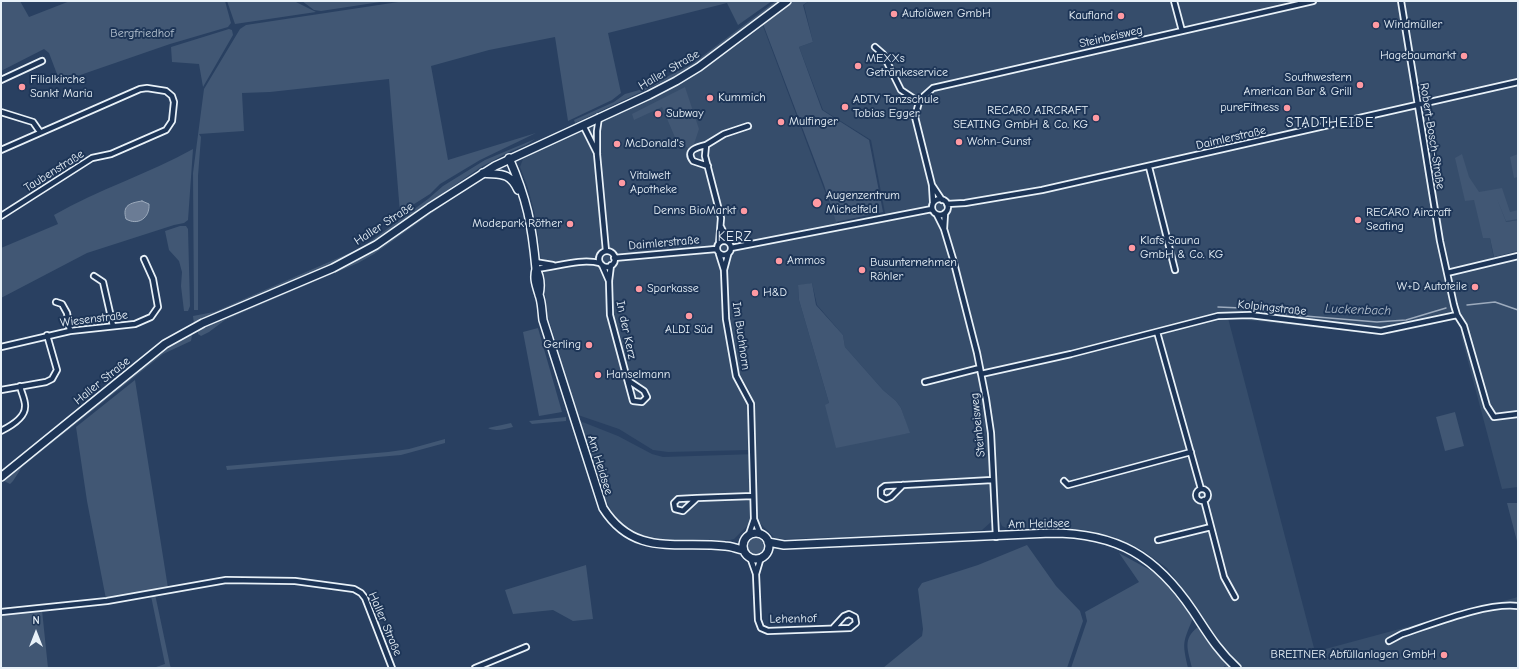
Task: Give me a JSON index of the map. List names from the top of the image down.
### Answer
{
  "streets": {
    "main road": ["Haller Straße", "Am Heidsee"],
    "street": [
      "Steinbeisweg",
      "Robert-Bosch-Straße",
      "Daimlerstraße",
      "Taubenstraße",
      "Kolpingstraße",
      "Wiesenstraße",
      "In der Kerz",
      "Im Buchhorn",
      "Lehenhof"
    ]
  },
  "crossings": [
    ["Steinbeisweg", "Daimlerstraße"],
    ["Steinbeisweg", "Kolpingstraße"],
    ["Steinbeisweg", "Am Heidsee"],
    ["Robert-Bosch-Straße", "Daimlerstraße"],
    ["Robert-Bosch-Straße", "Kolpingstraße"],
    ["Daimlerstraße", "In der Kerz"],
    ["Daimlerstraße", "Im Buchhorn"],
    ["Im Buchhorn", "Am Heidsee"],
    ["Im Buchhorn", "Lehenhof"],
    ["Am Heidsee", "Lehenhof"]
  ],
  "districts": ["STADTHEIDE", "KERZ"],
  "water": ["Luckenbach"],
  "parks": ["Bergfriedhof"],
  "places": [
    "Autolöwen GmbH",
    "Kaufland",
    "Windmüller",
    "Hagebaumarkt",
    "MEXXs Getränkeservice",
    "Southwestern American Bar & Grill",
    "Filialkirche Sankt Maria",
    "Kummich",
    "ADTV Tanzschule Tobias Egger",
    "pureFitness",
    "Subway",
    "RECARO AIRCRAFT SEATING GmbH & Co. KG",
    "Mulfinger",
    "Wohn-Gunst",
    "McDonald's",
    "Vitalwelt Apotheke",
    "Augenzentrum Michelfeld",
    "Denns BioMarkt",
    "RECARO Aircraft Seating",
    "Modepark Röther",
    "Klafs Sauna GmbH & Co. KG",
    "Ammos",
    "Busunternehmen Röhler",
    "W+D Autoteile",
    "Sparkasse",
    "H&D",
    "ALDI Süd",
    "Gerling",
    "Hanselmann",
    "BREITNER Abfüllanlagen GmbH"
  ],
  "north": "top"
}
